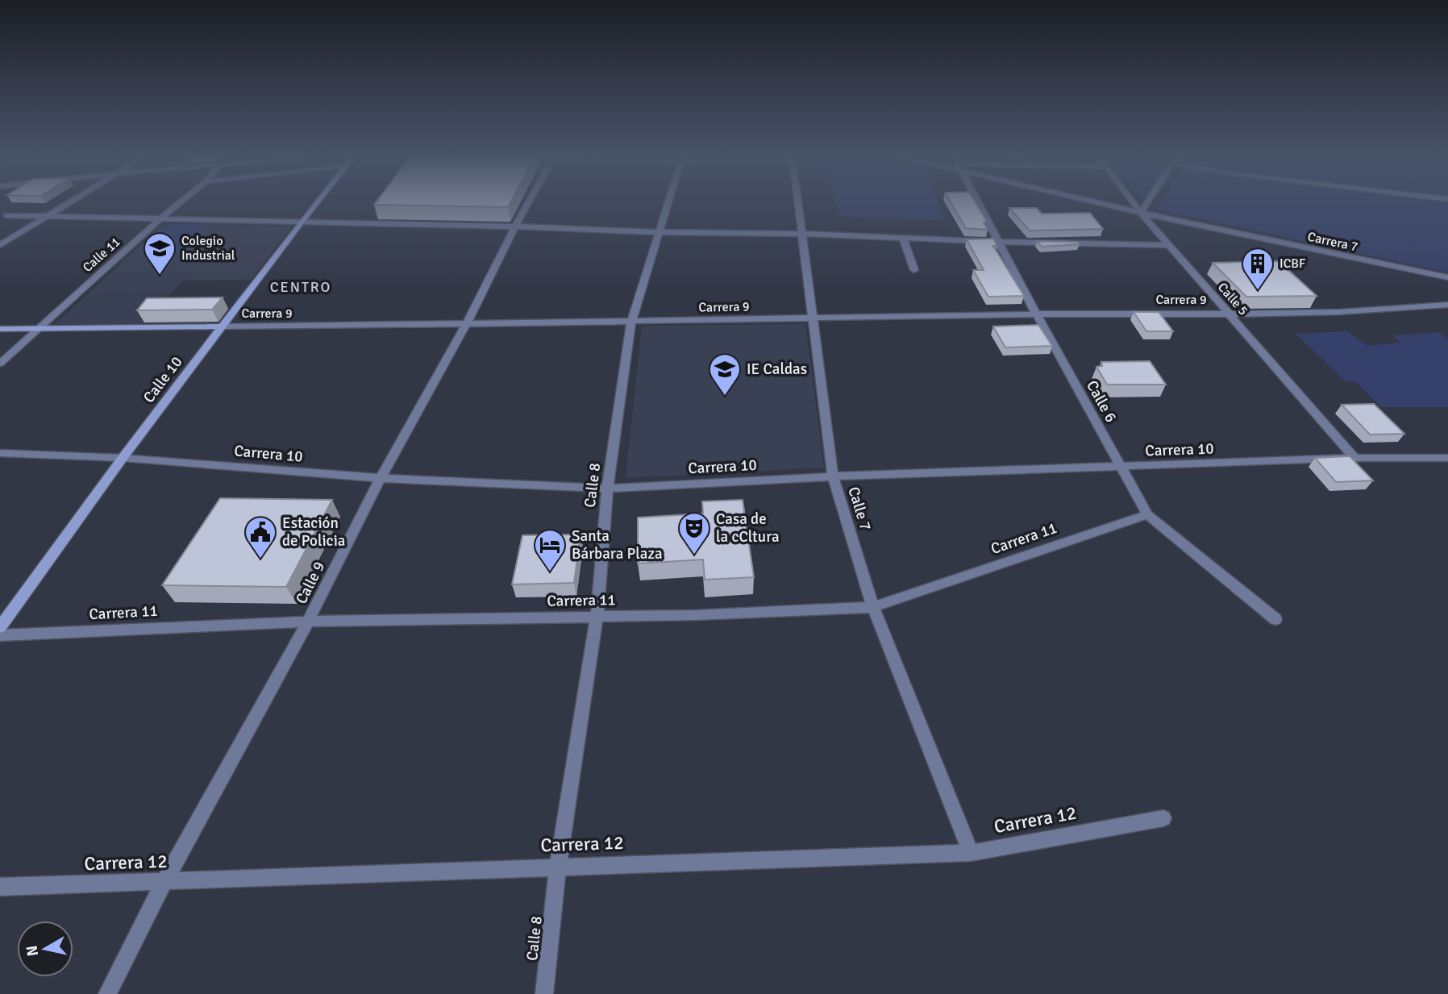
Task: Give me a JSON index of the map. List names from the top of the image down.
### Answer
{
  "streets": {
    "main road": ["Carrera 9", "Calle 10"],
    "street": [
      "Carrera 7",
      "Calle 11",
      "Calle 5",
      "Calle 6",
      "Carrera 10",
      "Calle 8",
      "Calle 7",
      "Carrera 11",
      "Calle 9",
      "Carrera 12"
    ]
  },
  "crossings": [
    ["Carrera 7", "Calle 5"],
    ["Calle 11", "Carrera 9"],
    ["Calle 5", "Carrera 9"],
    ["Calle 5", "Carrera 10"],
    ["Carrera 9", "Calle 10"],
    ["Carrera 9", "Calle 6"],
    ["Carrera 9", "Calle 8"],
    ["Carrera 9", "Calle 7"],
    ["Carrera 9", "Calle 9"],
    ["Calle 10", "Carrera 10"],
    ["Calle 6", "Carrera 10"],
    ["Calle 6", "Carrera 11"],
    ["Carrera 10", "Calle 8"],
    ["Carrera 10", "Calle 7"],
    ["Carrera 10", "Calle 9"],
    ["Calle 8", "Carrera 11"],
    ["Calle 8", "Carrera 12"],
    ["Calle 7", "Carrera 11"],
    ["Calle 7", "Carrera 12"],
    ["Carrera 11", "Calle 9"],
    ["Calle 9", "Carrera 12"]
  ],
  "districts": ["CENTRO"],
  "places": {
    "school or university": ["Colegio Industrial", "IE Caldas"],
    "building": ["ICBF"],
    "theatre": ["Casa de la cCltura"],
    "public building": ["Estación de Policia"],
    "hotel": ["Santa Bárbara Plaza"]
  },
  "north": "left"
}
